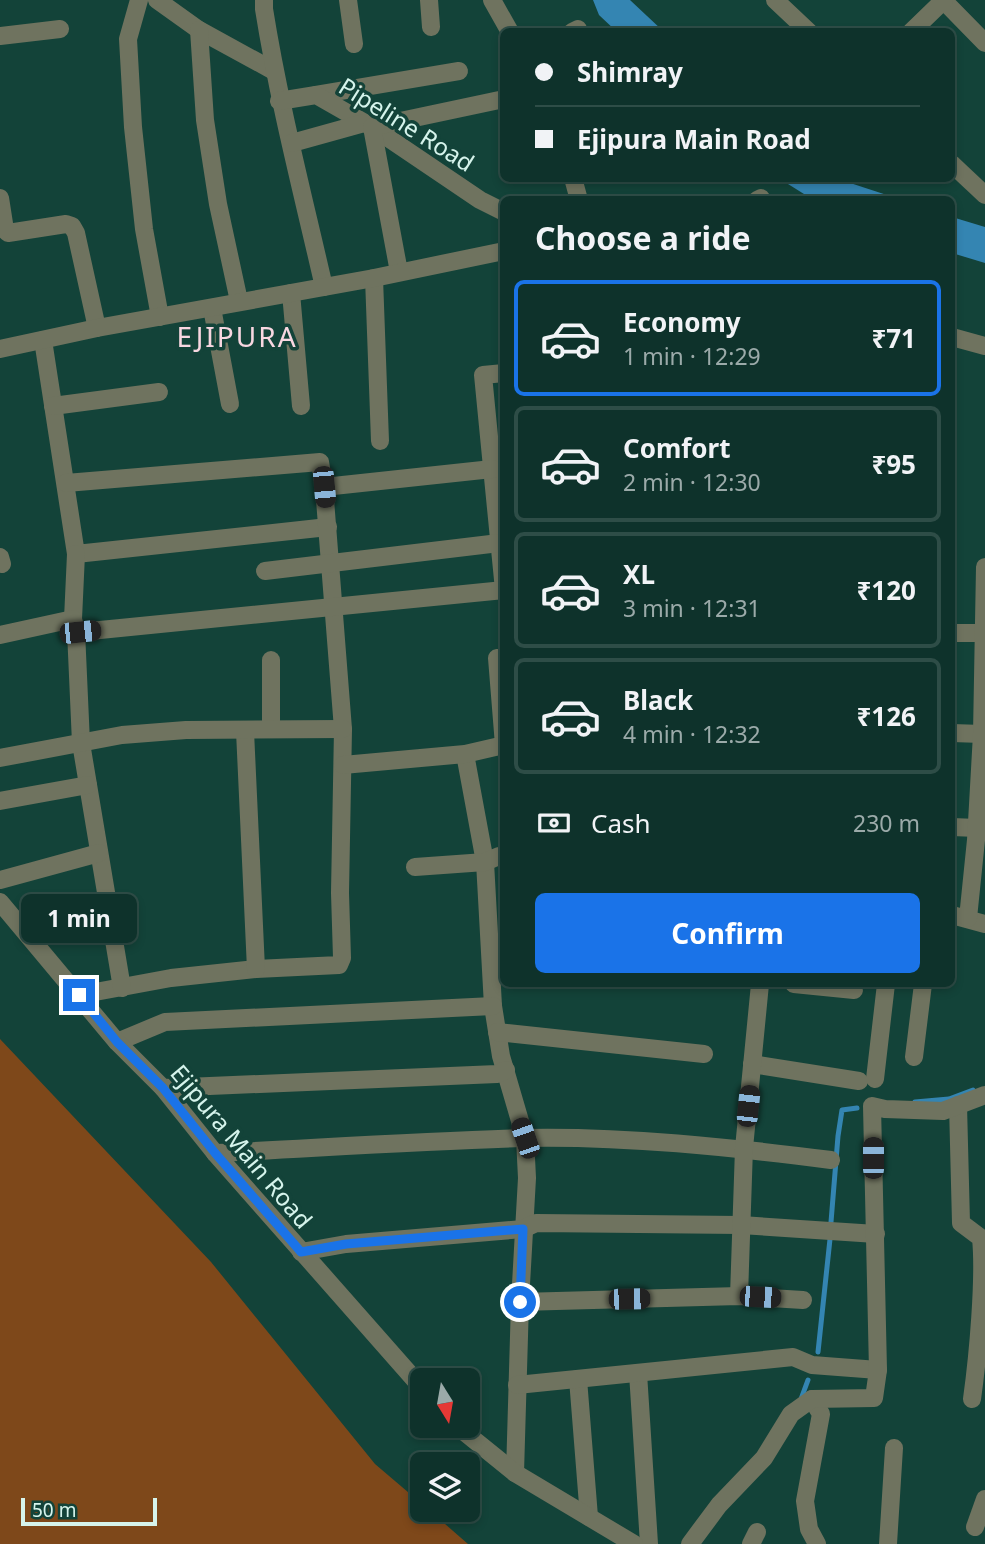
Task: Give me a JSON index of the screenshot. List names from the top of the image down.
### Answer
{
  "streets": {
    "street": ["Pipeline Road", "Ejipura Main Road"]
  },
  "districts": ["EJIPURA"],
  "scale_bar": "50 m",
  "north": "bottom",
  "page": {
    "banner": ["Shimray", "Ejipura Main Road"],
    "heading": "Choose a ride",
    "list": [
      {
        "name": "Economy",
        "note": "1 min · 12:29",
        "value": "₹71"
      },
      {
        "name": "Comfort",
        "note": "2 min · 12:30",
        "value": "₹95"
      },
      {
        "name": "XL",
        "note": "3 min · 12:31",
        "value": "₹120"
      },
      {
        "name": "Black",
        "note": "4 min · 12:32",
        "value": "₹126"
      }
    ],
    "pay": ["Cash", "230 m"],
    "buttons": "Confirm",
    "bubble": "1 min",
    "scale": "50 m"
  }
}
